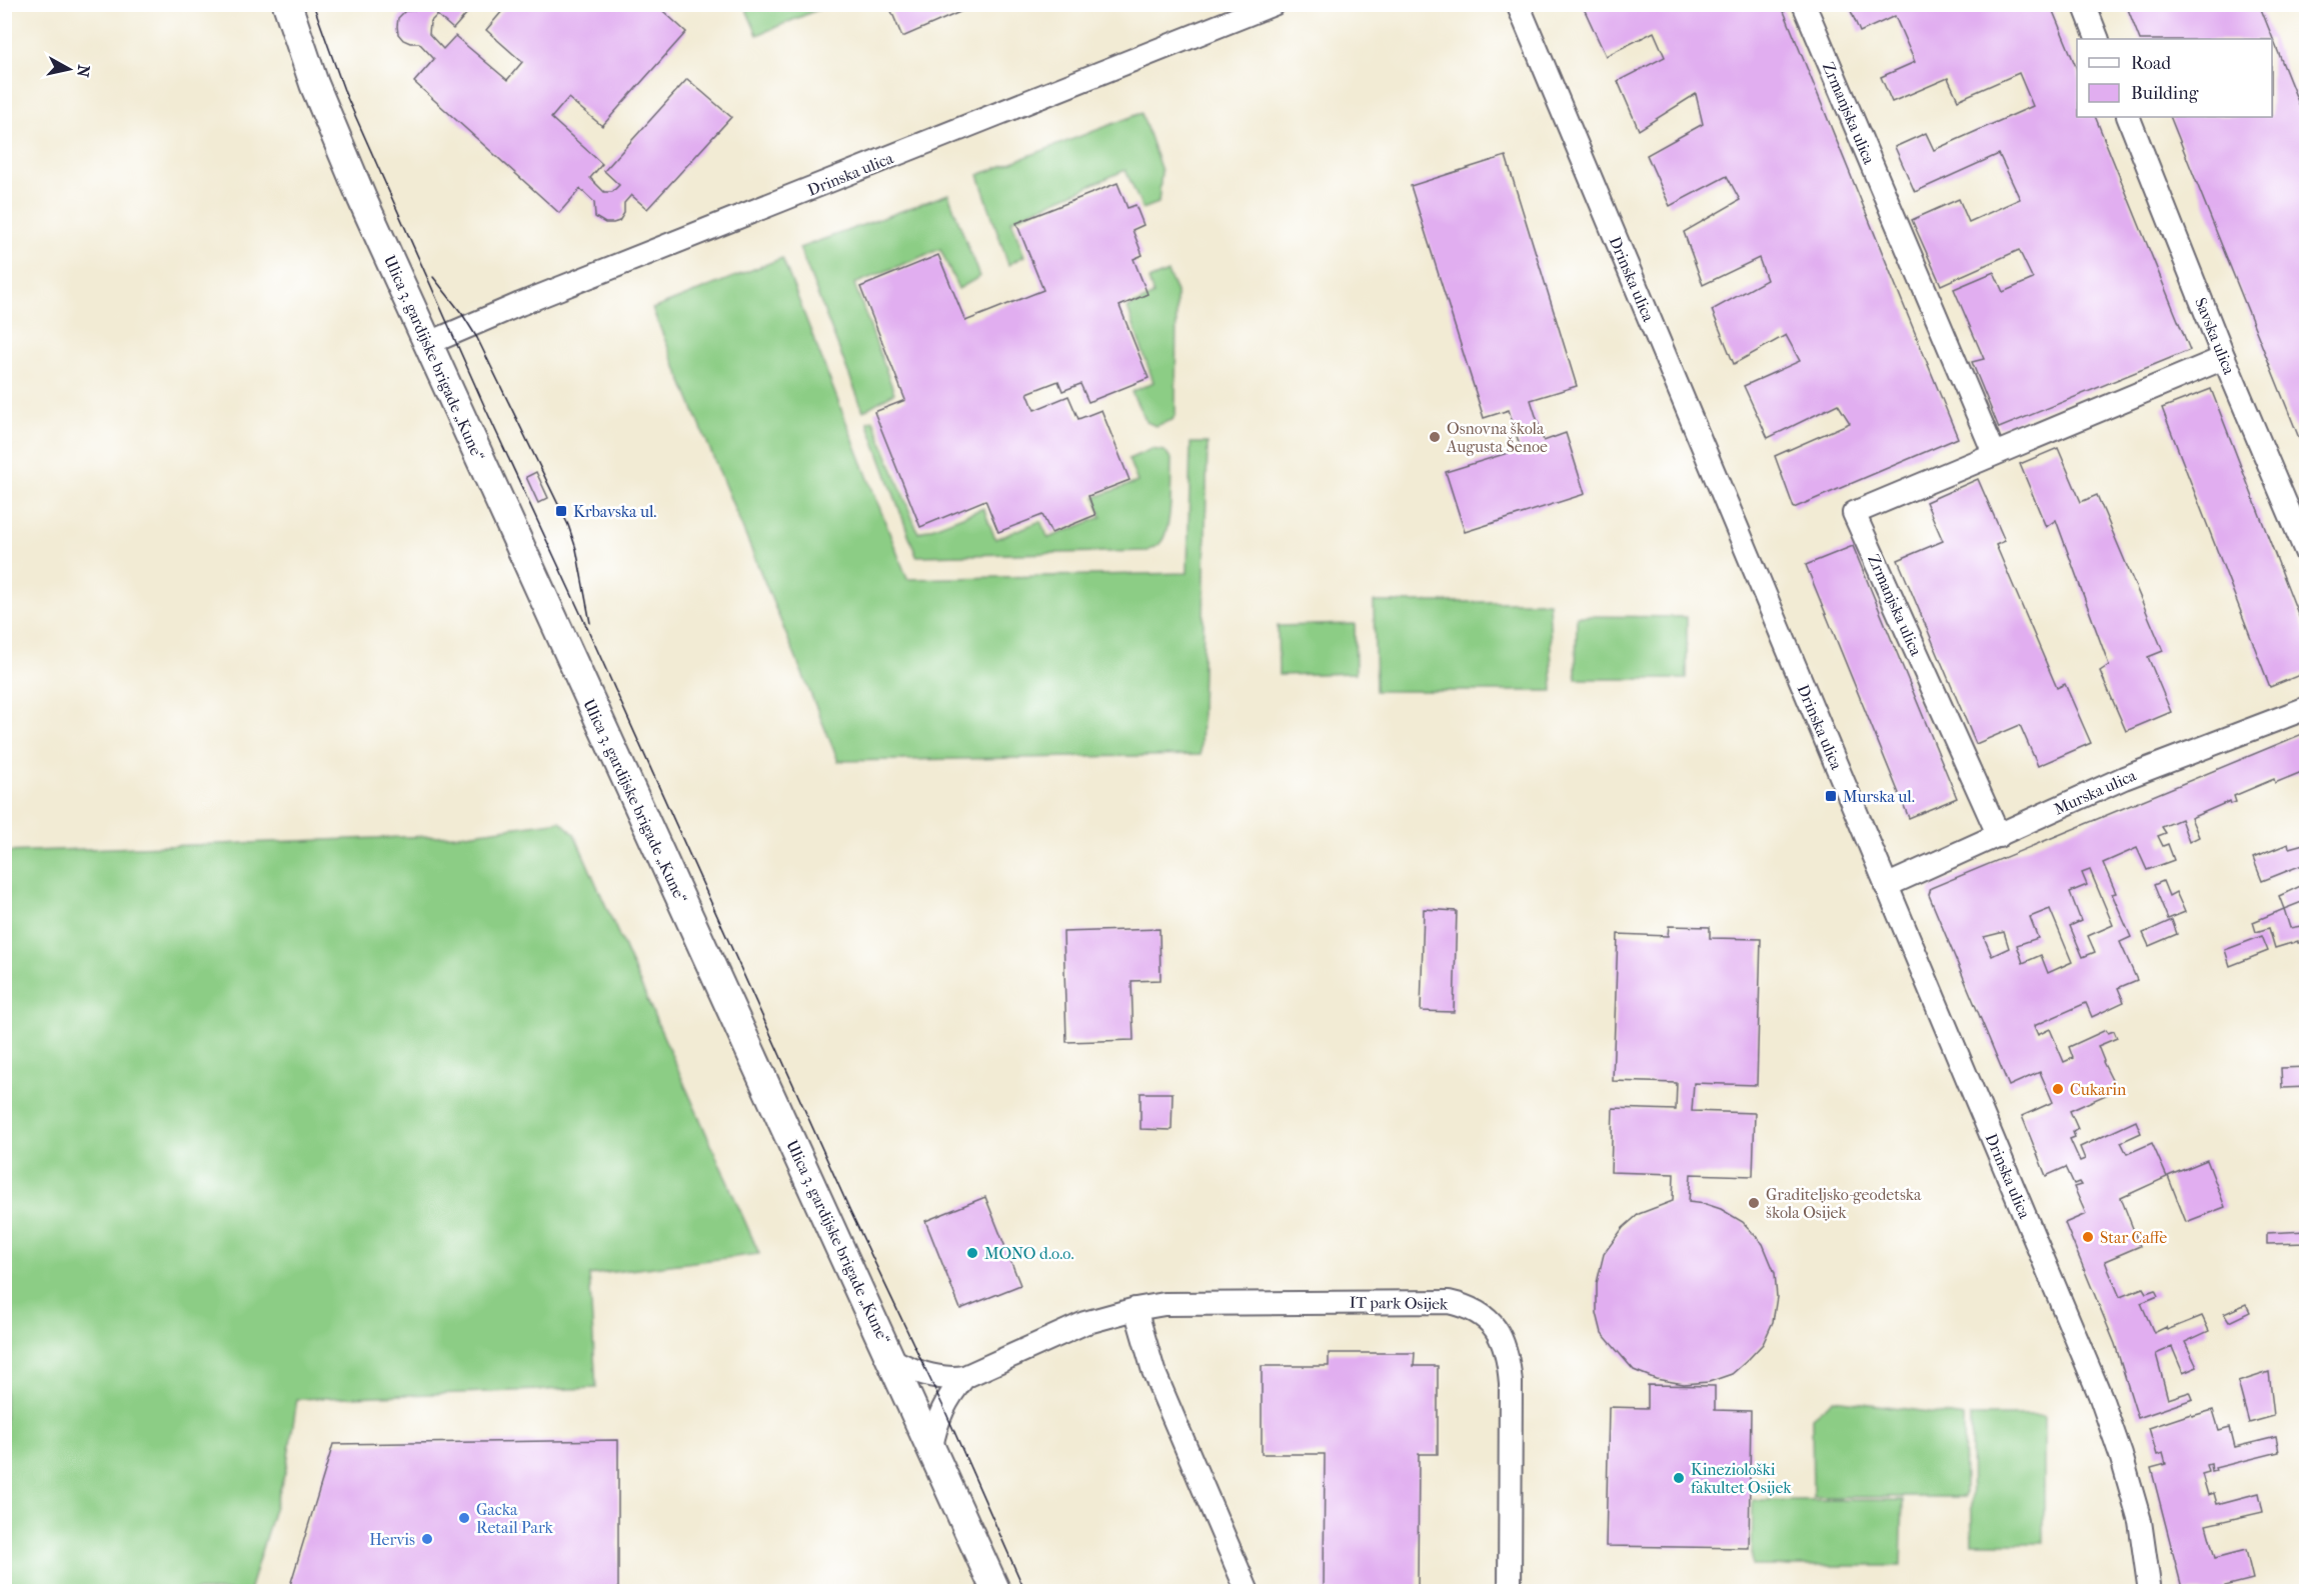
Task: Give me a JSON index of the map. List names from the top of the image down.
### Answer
{
  "streets": {
    "street": [
      "Zrmanjska ulica",
      "Drinska ulica",
      "Savska ulica",
      "Ulica 3. gardijske brigade „Kune“",
      "Murska ulica",
      "IT park Osijek"
    ]
  },
  "crossings": [
    ["Zrmanjska ulica", "Savska ulica"],
    ["Zrmanjska ulica", "Murska ulica"],
    ["Drinska ulica", "Ulica 3. gardijske brigade „Kune“"],
    ["Drinska ulica", "Murska ulica"],
    ["Ulica 3. gardijske brigade „Kune“", "IT park Osijek"]
  ],
  "places": {
    "other": [
      "Osnovna škola Augusta Šenoe",
      "Cukarin",
      "Graditeljsko-geodetska škola Osijek",
      "Star Caffe",
      "MONO d.o.o.",
      "Kineziološki fakultet Osijek",
      "Gacka Retail Park",
      "Hervis"
    ],
    "transit": ["Krbavska ul.", "Murska ul."]
  },
  "legend": ["Road", "Building"],
  "north": "right"
}
